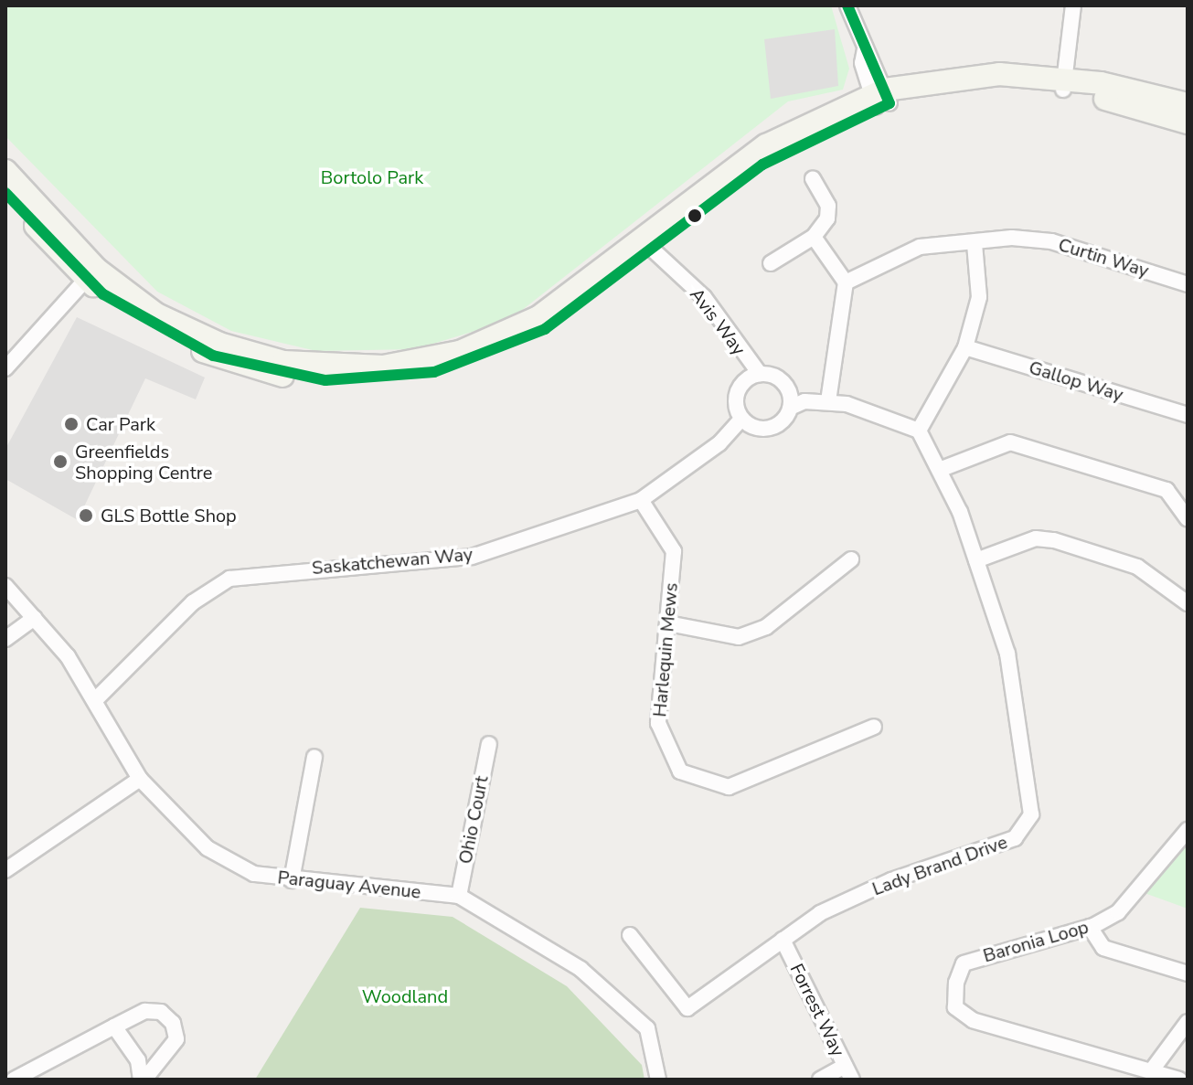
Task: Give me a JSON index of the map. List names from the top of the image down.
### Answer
{
  "streets": {
    "street": [
      "Curtin Way",
      "Avis Way",
      "Gallop Way",
      "Saskatchewan Way",
      "Harlequin Mews",
      "Ohio Court",
      "Lady Brand Drive",
      "Paraguay Avenue",
      "Baronia Loop",
      "Forrest Way"
    ]
  },
  "crossings": [
    ["Avis Way", "Saskatchewan Way"],
    ["Saskatchewan Way", "Harlequin Mews"],
    ["Saskatchewan Way", "Paraguay Avenue"],
    ["Ohio Court", "Paraguay Avenue"],
    ["Lady Brand Drive", "Forrest Way"]
  ],
  "parks": ["Bortolo Park", "Woodland"],
  "places": ["Car Park", "Greenfields Shopping Centre", "GLS Bottle Shop"]
}
